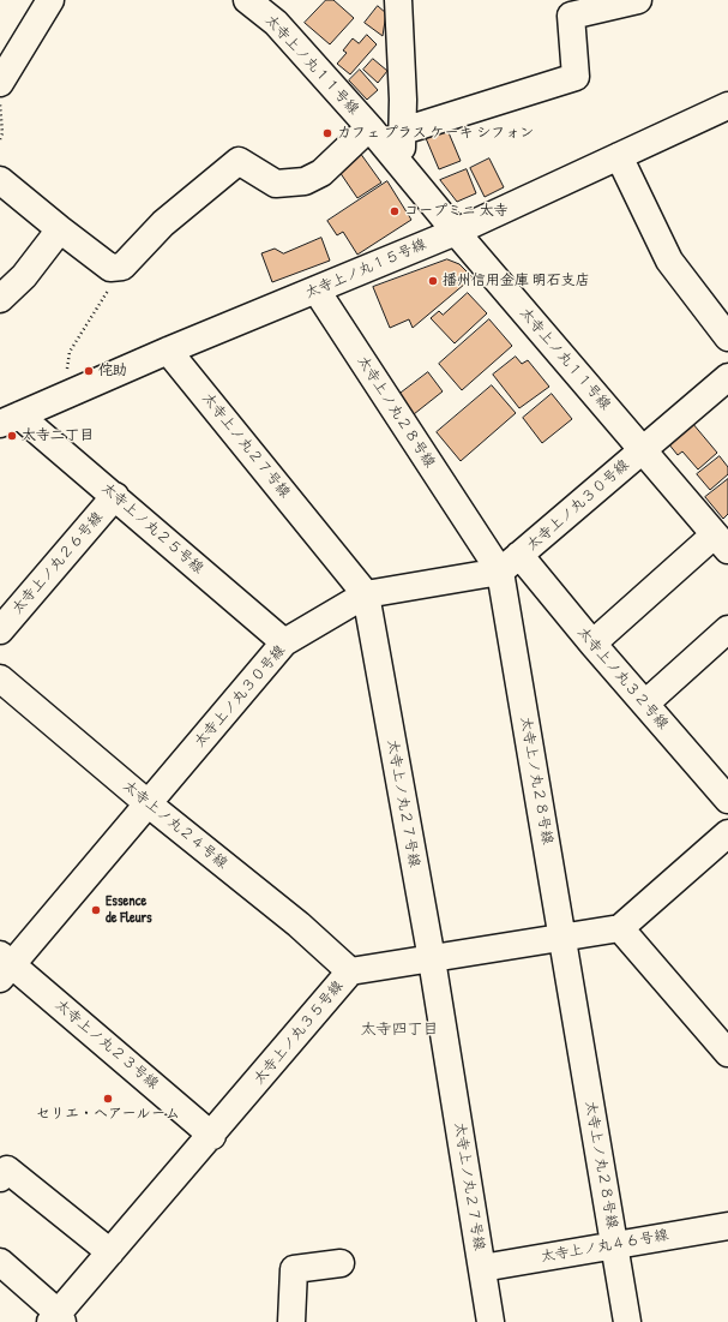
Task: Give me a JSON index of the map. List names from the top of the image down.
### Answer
{
  "streets": {
    "street": [
      "太寺上ノ丸１１号線",
      "太寺上ノ丸１５号線",
      "太寺上ノ丸２８号線",
      "太寺上ノ丸２７号線",
      "太寺上ノ丸３０号線",
      "太寺上ノ丸２５号線",
      "太寺上ノ丸２６号線",
      "太寺上ノ丸３２号線",
      "太寺上ノ丸２４号線",
      "太寺上ノ丸３５号線",
      "太寺上ノ丸２３号線",
      "太寺上ノ丸４６号線"
    ]
  },
  "crossings": [
    ["太寺上ノ丸１１号線", "太寺上ノ丸１５号線"],
    ["太寺上ノ丸１１号線", "太寺上ノ丸３０号線"],
    ["太寺上ノ丸１５号線", "太寺上ノ丸２８号線"],
    ["太寺上ノ丸１５号線", "太寺上ノ丸２７号線"],
    ["太寺上ノ丸１５号線", "太寺上ノ丸２５号線"],
    ["太寺上ノ丸２８号線", "太寺上ノ丸３０号線"],
    ["太寺上ノ丸２８号線", "太寺上ノ丸３５号線"],
    ["太寺上ノ丸２８号線", "太寺上ノ丸４６号線"],
    ["太寺上ノ丸２７号線", "太寺上ノ丸３０号線"],
    ["太寺上ノ丸２７号線", "太寺上ノ丸３５号線"],
    ["太寺上ノ丸２７号線", "太寺上ノ丸４６号線"],
    ["太寺上ノ丸３０号線", "太寺上ノ丸２５号線"],
    ["太寺上ノ丸３０号線", "太寺上ノ丸３２号線"],
    ["太寺上ノ丸３０号線", "太寺上ノ丸２４号線"],
    ["太寺上ノ丸３０号線", "太寺上ノ丸２３号線"],
    ["太寺上ノ丸２５号線", "太寺上ノ丸２６号線"],
    ["太寺上ノ丸２４号線", "太寺上ノ丸３５号線"],
    ["太寺上ノ丸３５号線", "太寺上ノ丸２３号線"]
  ],
  "districts": ["太寺四丁目"],
  "places": [
    "カフェ プラス ケーキ シフォン",
    "コープミニ 太寺",
    "播州信用金庫 明石支店",
    "侘助",
    "太寺二丁目",
    "Essence de Fleurs",
    "セリエ・ヘアールーム"
  ]
}
